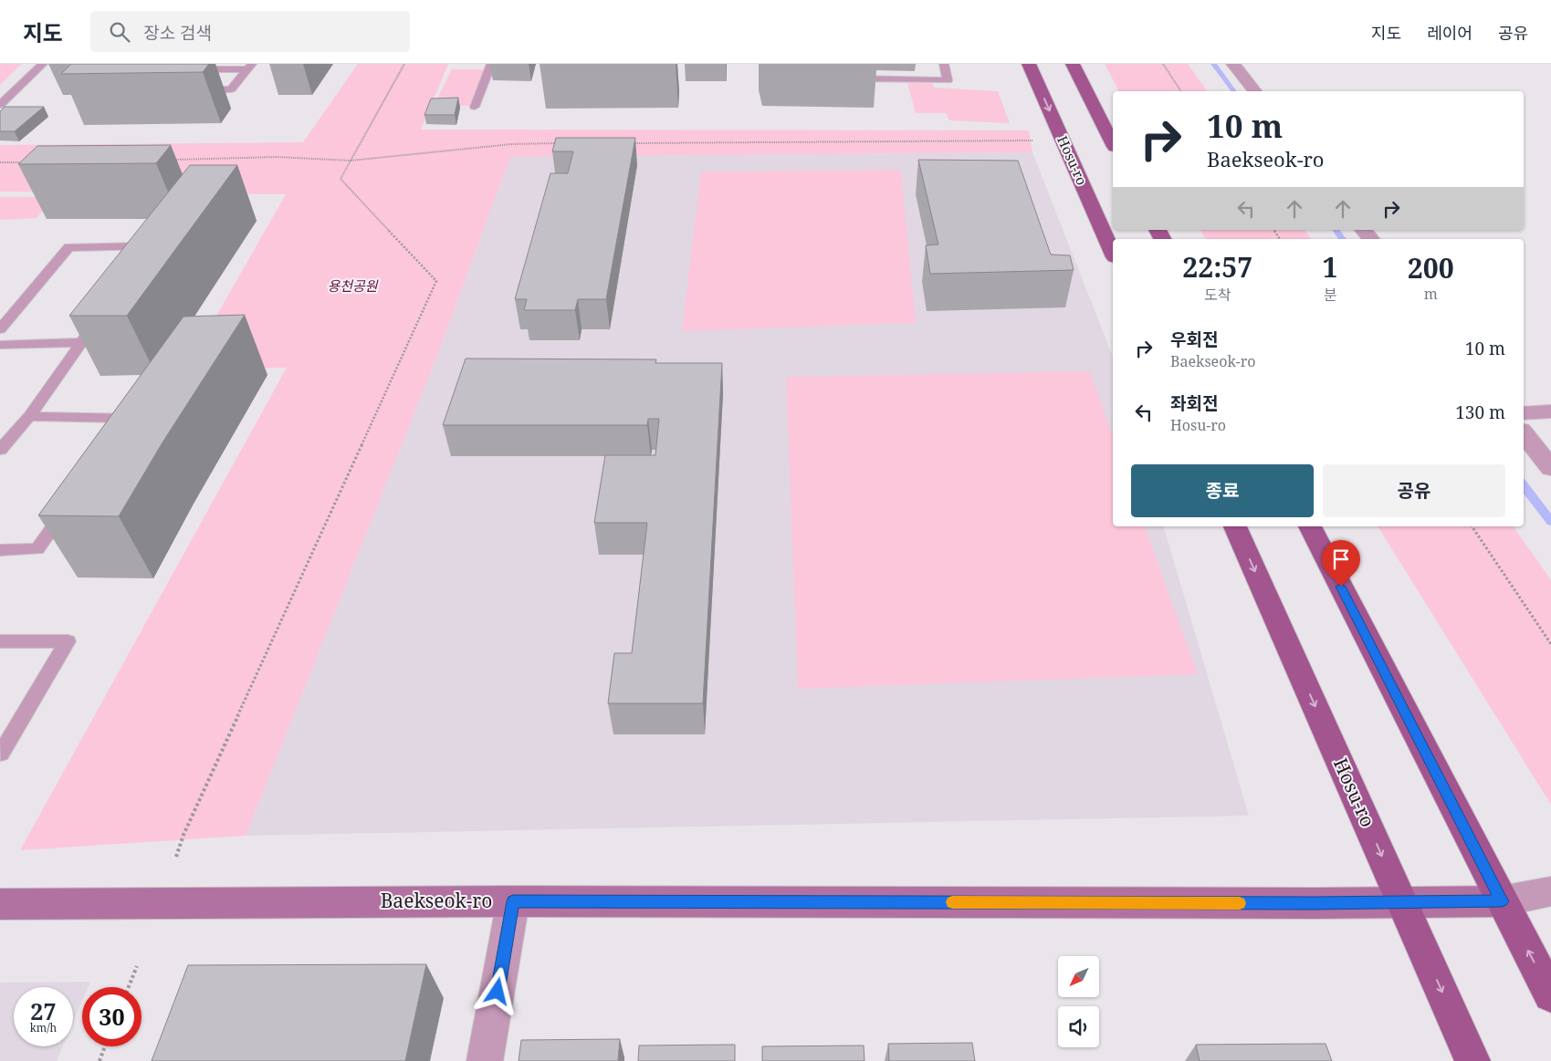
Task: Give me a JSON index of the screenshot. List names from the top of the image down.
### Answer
{
  "streets": {
    "main road": ["Hosu-ro", "Baekseok-ro"]
  },
  "crossings": [
    ["Hosu-ro", "Baekseok-ro"]
  ],
  "parks": ["용천공원"],
  "north": "bottom left",
  "page": {
    "header": "지도",
    "search": "장소 검색",
    "nav": ["지도", "레이어", "공유"],
    "turn": ["10 m", "Baekseok-ro"],
    "eta": [
      "22:57",
      "도착",
      "1",
      "분",
      "200",
      "m"
    ],
    "list": [
      {
        "name": "우회전",
        "note": "Baekseok-ro",
        "value": "10 m"
      },
      {
        "name": "좌회전",
        "note": "Hosu-ro",
        "value": "130 m"
      }
    ],
    "buttons": ["종료", "공유"],
    "speed": "27 km/h",
    "limit": "30"
  }
}
